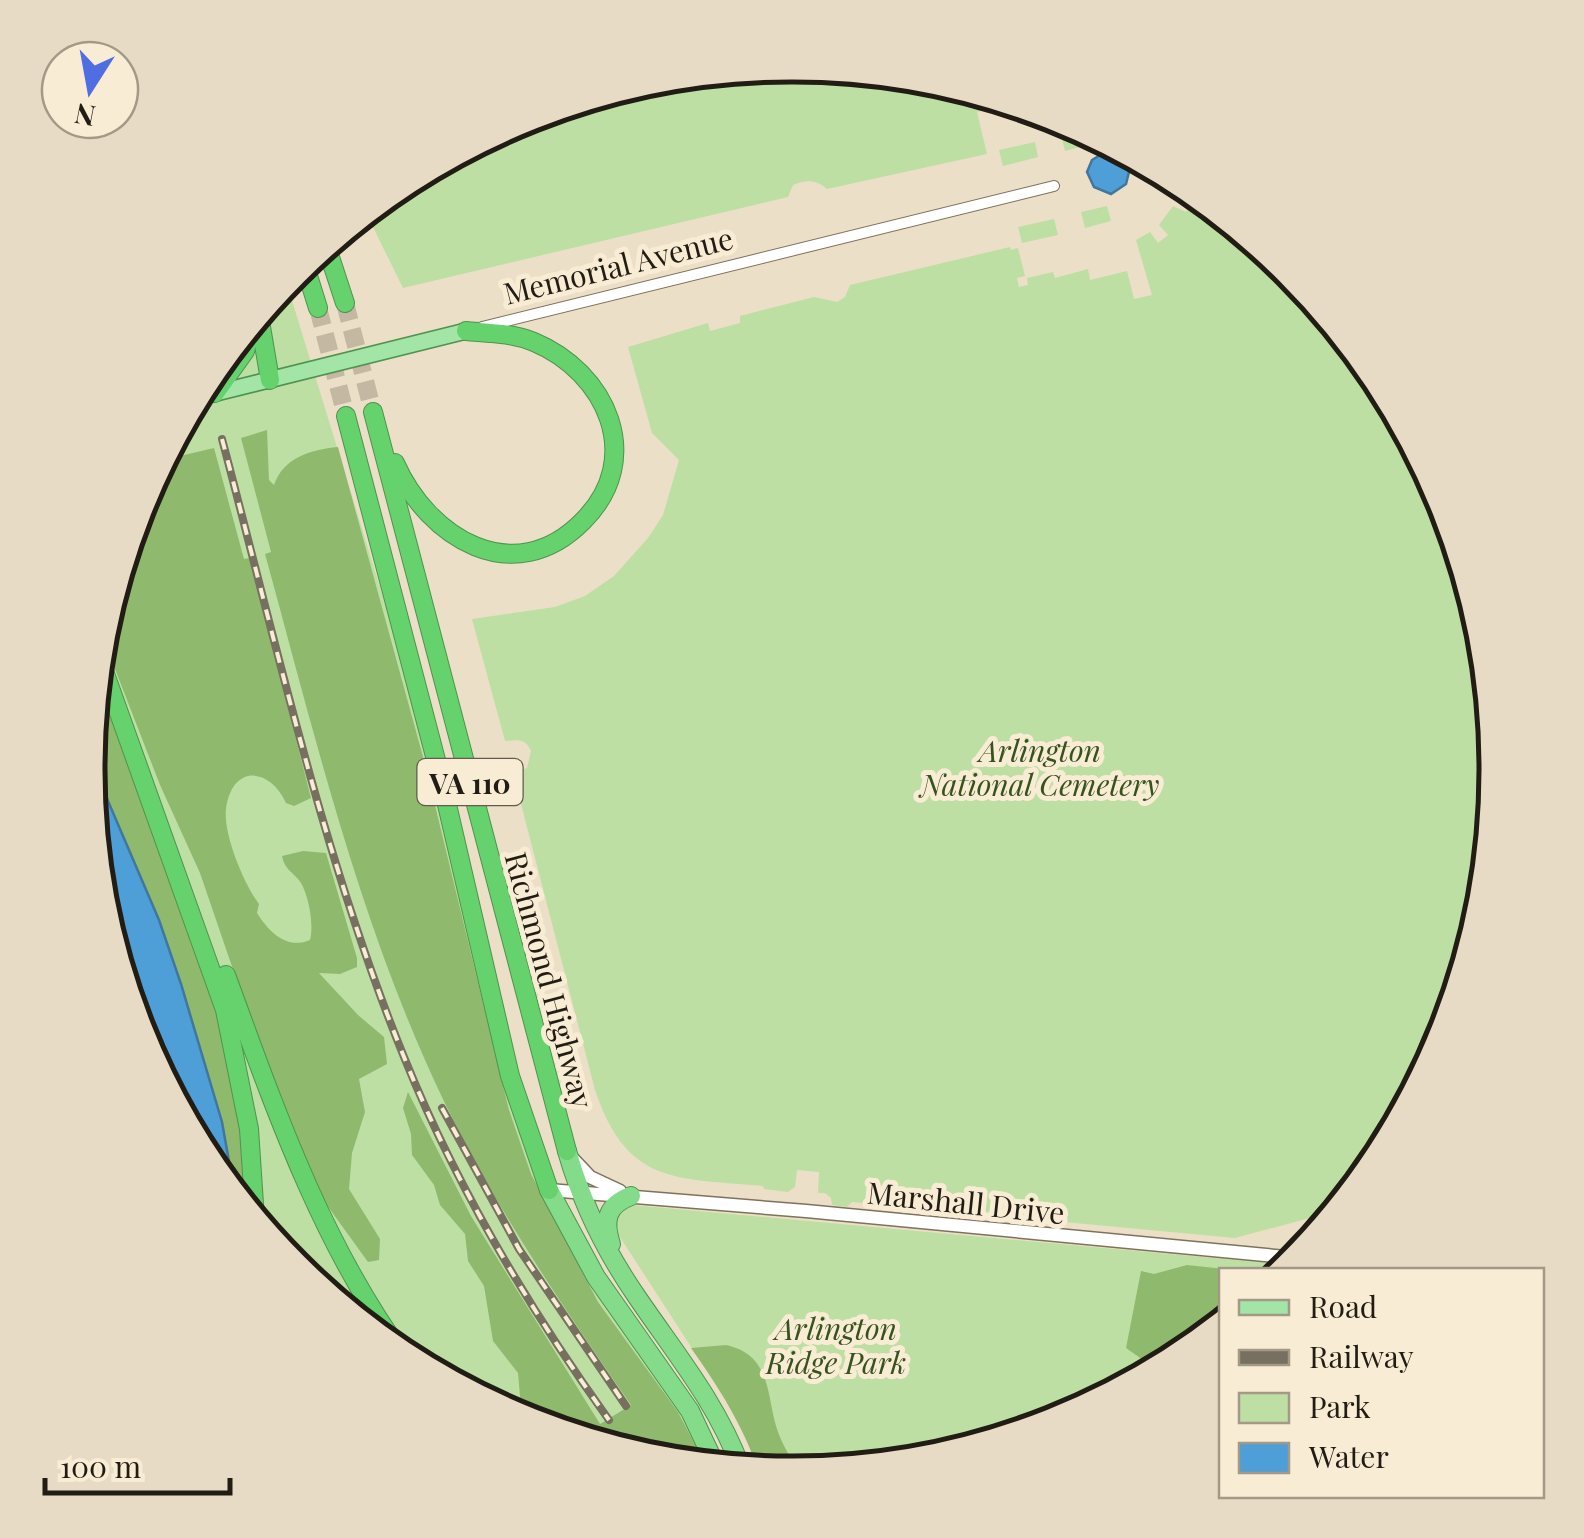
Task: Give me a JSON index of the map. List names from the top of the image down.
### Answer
{
  "streets": {
    "highway": ["VA 110", "Richmond Highway"],
    "main road": ["Memorial Avenue"],
    "street": ["Marshall Drive"]
  },
  "crossings": [
    ["Memorial Avenue", "Richmond Highway"],
    ["Richmond Highway", "Marshall Drive"]
  ],
  "parks": ["Arlington National Cemetery", "Arlington Ridge Park"],
  "legend": [
    "Road",
    "Railway",
    "Park",
    "Water"
  ],
  "scale_bar": "100 m",
  "north": "bottom"
}
